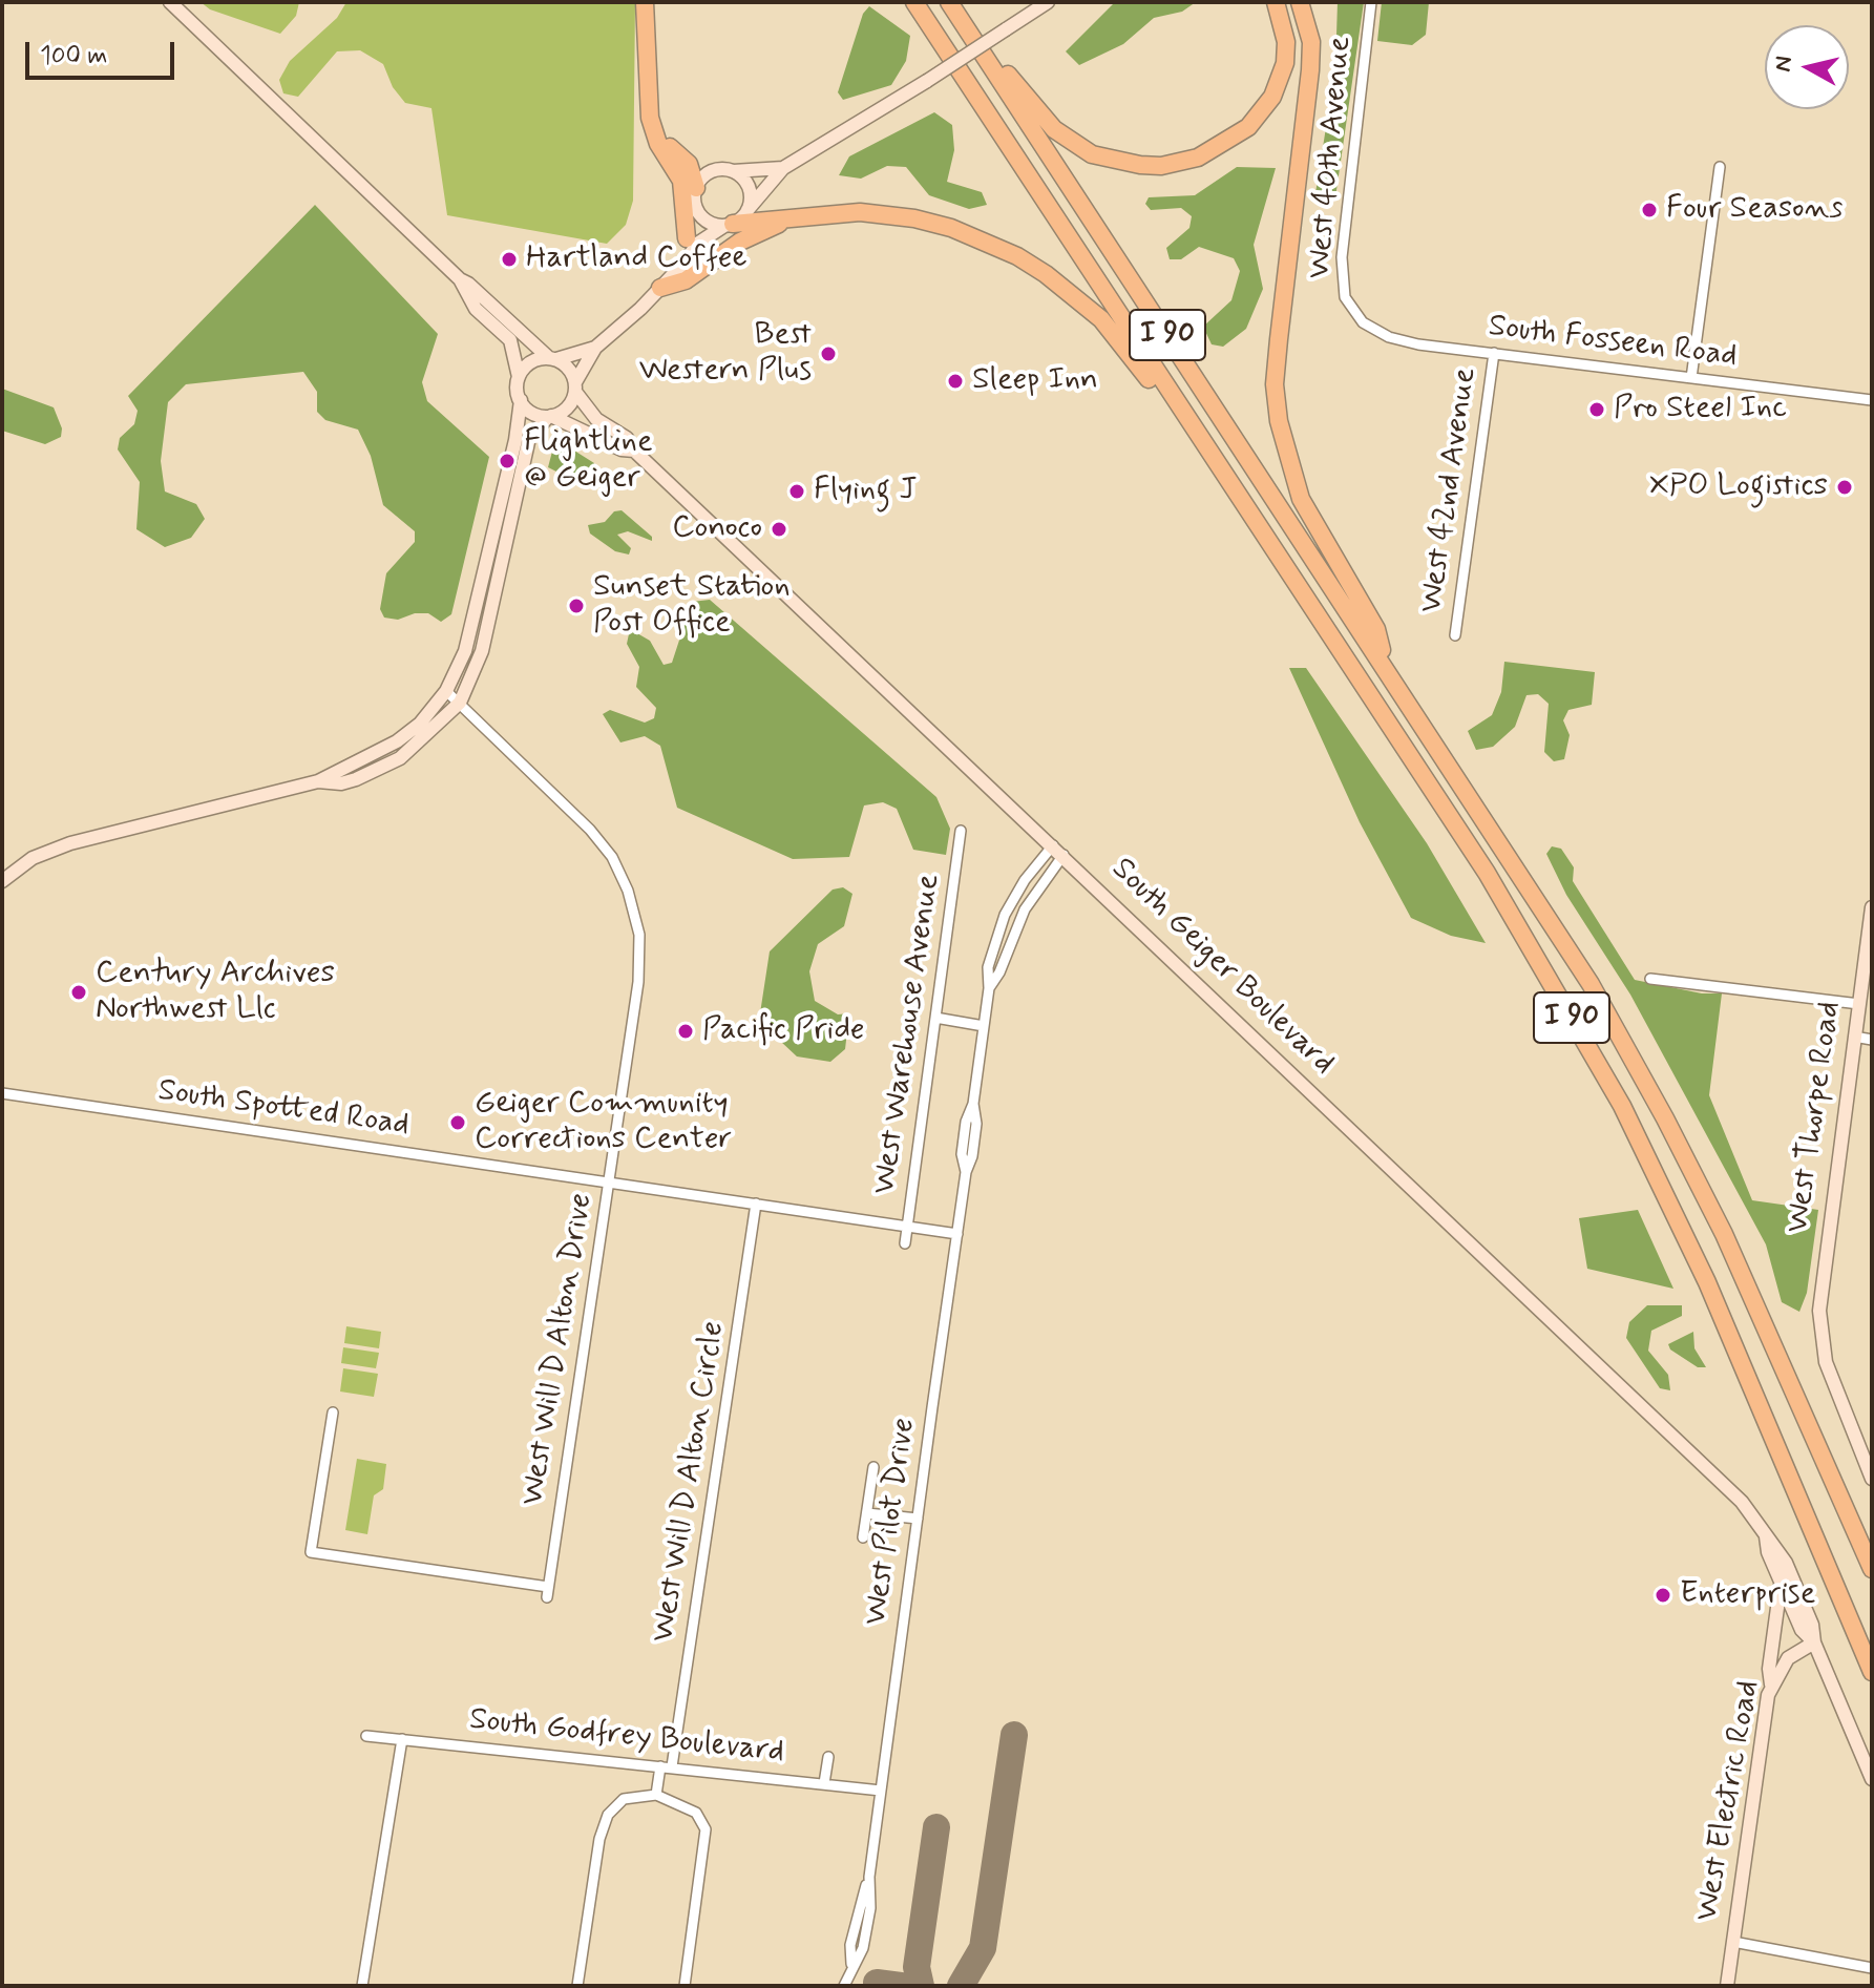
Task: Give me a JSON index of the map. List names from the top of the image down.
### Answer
{
  "streets": {
    "highway": ["I 90"],
    "street": [
      "West 40th Avenue",
      "South Fosseen Road",
      "West 42nd Avenue",
      "South Geiger Boulevard",
      "West Warehouse Avenue",
      "South Spotted Road",
      "West Thorpe Road",
      "West Will D Alton Drive",
      "West Will D Alton Circle",
      "West Pilot Drive",
      "South Godfrey Boulevard",
      "West Electric Road"
    ]
  },
  "crossings": [
    ["West 40th Avenue", "South Fosseen Road"],
    ["South Fosseen Road", "West 42nd Avenue"],
    ["South Geiger Boulevard", "West Pilot Drive"],
    ["South Geiger Boulevard", "West Electric Road"],
    ["West Warehouse Avenue", "South Spotted Road"],
    ["South Spotted Road", "West Will D Alton Drive"],
    ["South Spotted Road", "West Will D Alton Circle"],
    ["South Spotted Road", "West Pilot Drive"],
    ["West Will D Alton Circle", "South Godfrey Boulevard"],
    ["West Pilot Drive", "South Godfrey Boulevard"]
  ],
  "places": [
    "Four Seasons",
    "Hartland Coffee",
    "Best Western Plus",
    "Sleep Inn",
    "Pro Steel Inc",
    "Flightline @ Geiger",
    "XPO Logistics",
    "Flying J",
    "Conoco",
    "Sunset Station Post Office",
    "Century Archives Northwest Llc",
    "Pacific Pride",
    "Geiger Community Corrections Center",
    "Enterprise"
  ],
  "scale_bar": "100 m",
  "north": "left"
}
